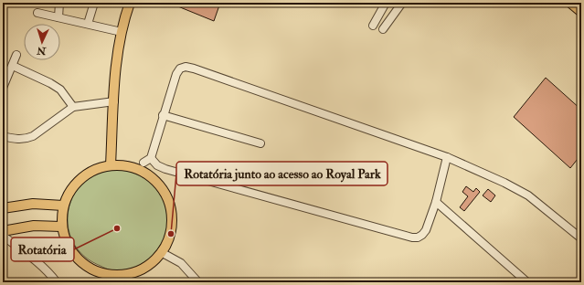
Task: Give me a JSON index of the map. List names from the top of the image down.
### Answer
{
  "places": ["Rotatória", "Rotatória junto ao acesso ao Royal Park"],
  "north": "bottom"
}
